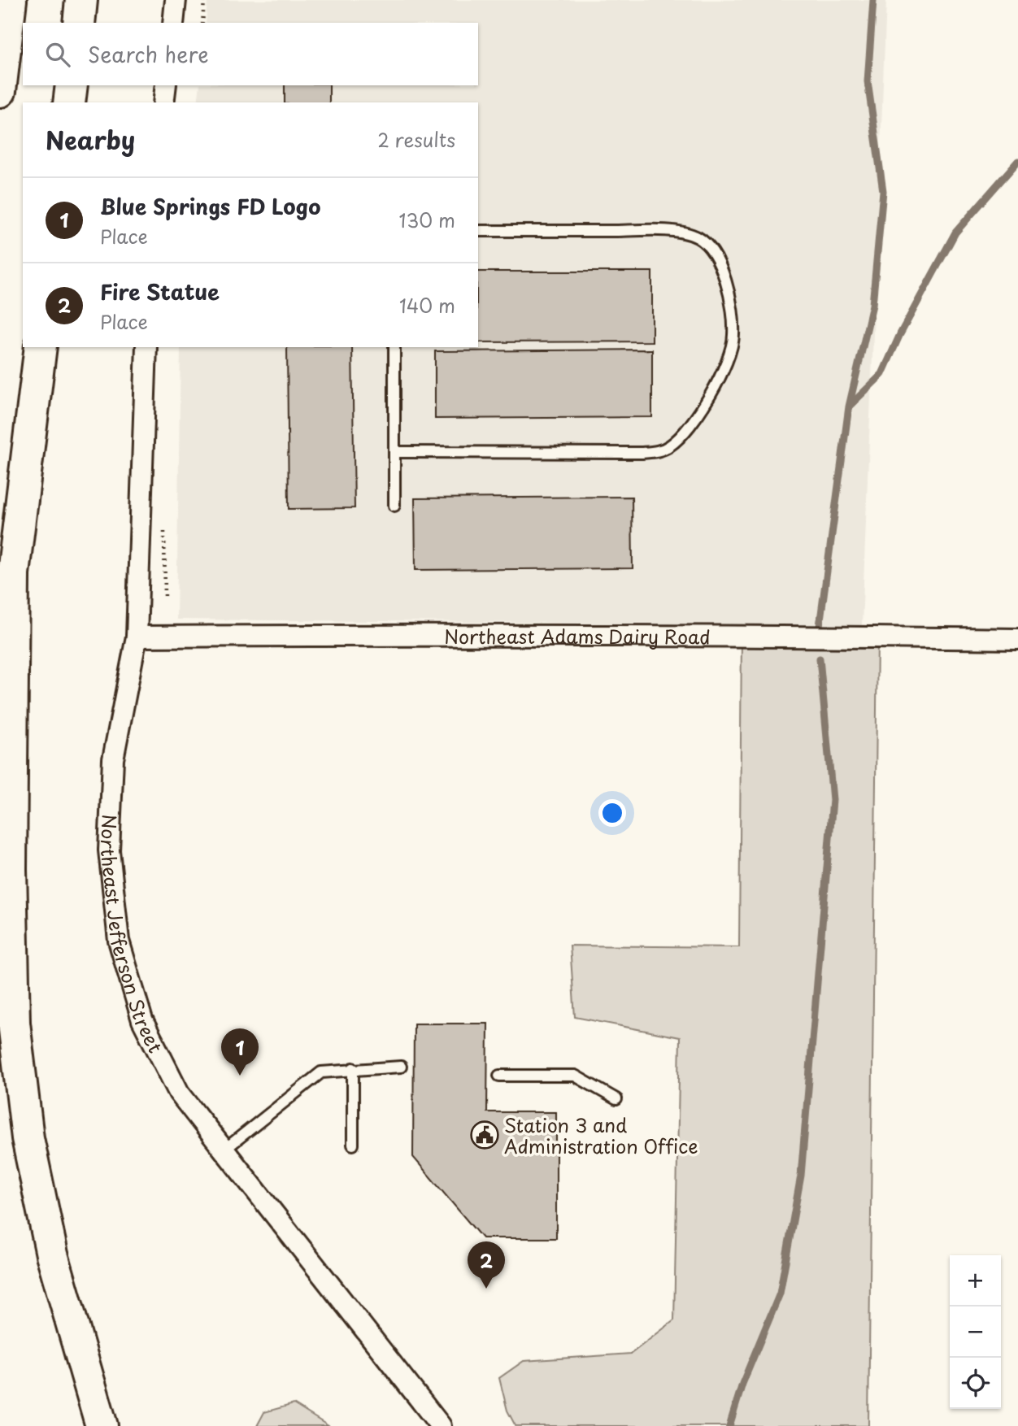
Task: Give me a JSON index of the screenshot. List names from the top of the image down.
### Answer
{
  "streets": {
    "street": ["Northeast Adams Dairy Road", "Northeast Jefferson Street"]
  },
  "crossings": [
    ["Northeast Adams Dairy Road", "Northeast Jefferson Street"]
  ],
  "places": {
    "public building": ["Station 3 and Administration Office"]
  },
  "page": {
    "search": "Search here",
    "heading": ["Nearby", "2 results"],
    "list": [
      {
        "mark": "1",
        "name": "Blue Springs FD Logo",
        "note": "Place",
        "value": "130 m"
      },
      {
        "mark": "2",
        "name": "Fire Statue",
        "note": "Place",
        "value": "140 m"
      }
    ],
    "pins": ["1", "2"],
    "map_buttons": ["+", "−"]
  }
}
